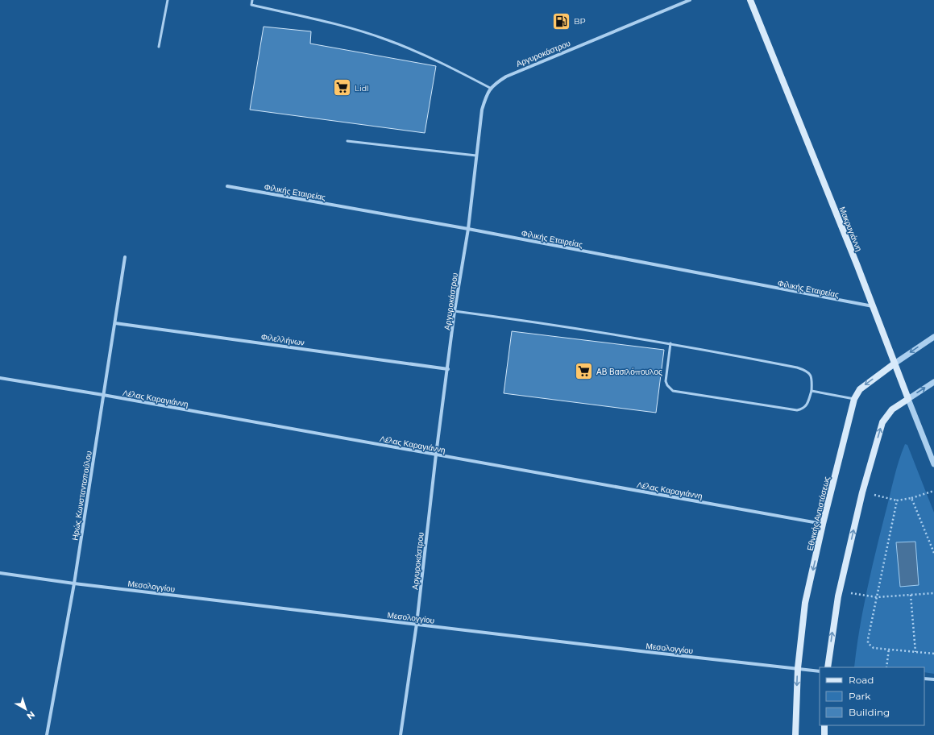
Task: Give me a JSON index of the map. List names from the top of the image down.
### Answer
{
  "streets": {
    "main road": ["Μακρυγιάννη", "Εθνικής Αντιστάσεως"],
    "street": [
      "Αργυροκάστρου",
      "Φιλικής Εταιρείας",
      "Φιλελλήνων",
      "Λέλας Καραγιάννη",
      "Ηρώς Κωνσταντοπούλου",
      "Μεσολογγίου"
    ]
  },
  "crossings": [
    ["Αργυροκάστρου", "Φιλικής Εταιρείας"],
    ["Αργυροκάστρου", "Φιλελλήνων"],
    ["Αργυροκάστρου", "Λέλας Καραγιάννη"],
    ["Αργυροκάστρου", "Μεσολογγίου"],
    ["Φιλικής Εταιρείας", "Μακρυγιάννη"],
    ["Μακρυγιάννη", "Εθνικής Αντιστάσεως"],
    ["Φιλελλήνων", "Ηρώς Κωνσταντοπούλου"],
    ["Λέλας Καραγιάννη", "Ηρώς Κωνσταντοπούλου"],
    ["Λέλας Καραγιάννη", "Εθνικής Αντιστάσεως"],
    ["Ηρώς Κωνσταντοπούλου", "Μεσολογγίου"],
    ["Εθνικής Αντιστάσεως", "Μεσολογγίου"]
  ],
  "one_way": ["Εθνικής Αντιστάσεως"],
  "places": {
    "fuel station": ["BP"],
    "supermarket": ["Lidl", "ΑΒ Βασιλόπουλος"]
  },
  "legend": ["Road", "Park", "Building"],
  "north": "bottom right"
}
